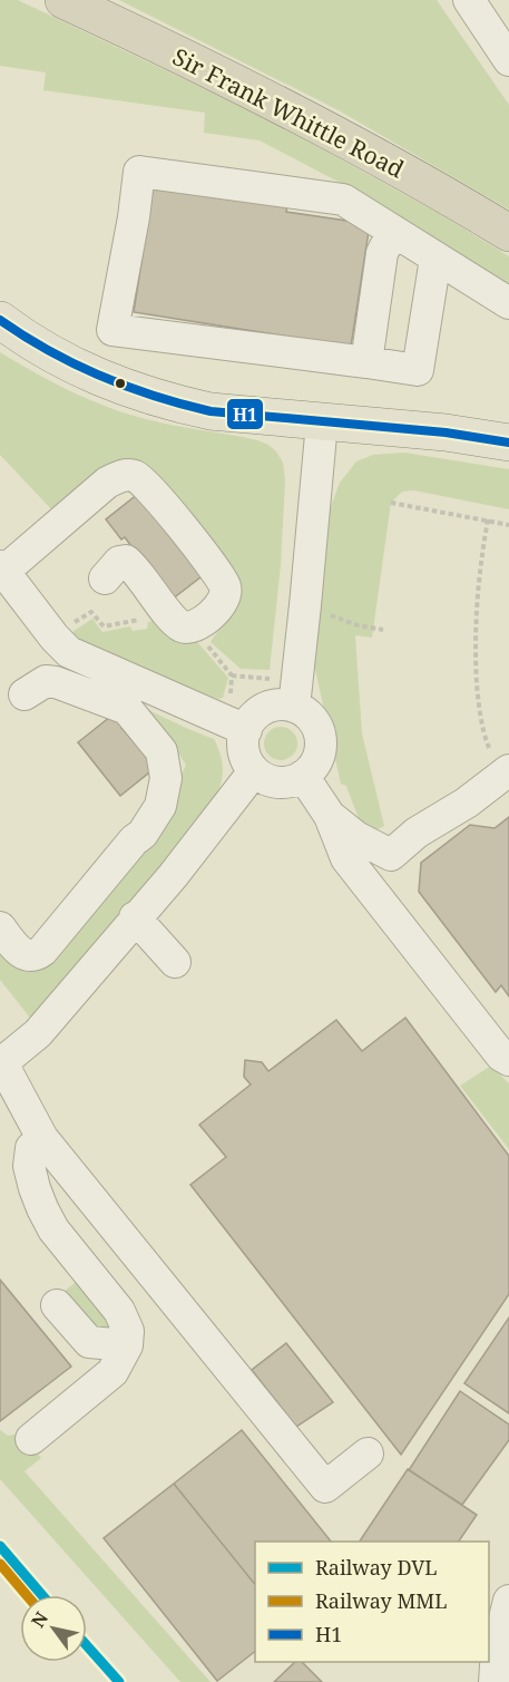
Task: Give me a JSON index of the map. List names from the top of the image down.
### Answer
{
  "streets": {
    "highway": ["Sir Frank Whittle Road"]
  },
  "lines": ["transit line H1", "rail line DVL", "rail line MML"],
  "legend": ["Railway DVL", "Railway MML", "H1"],
  "north": "top left"
}
